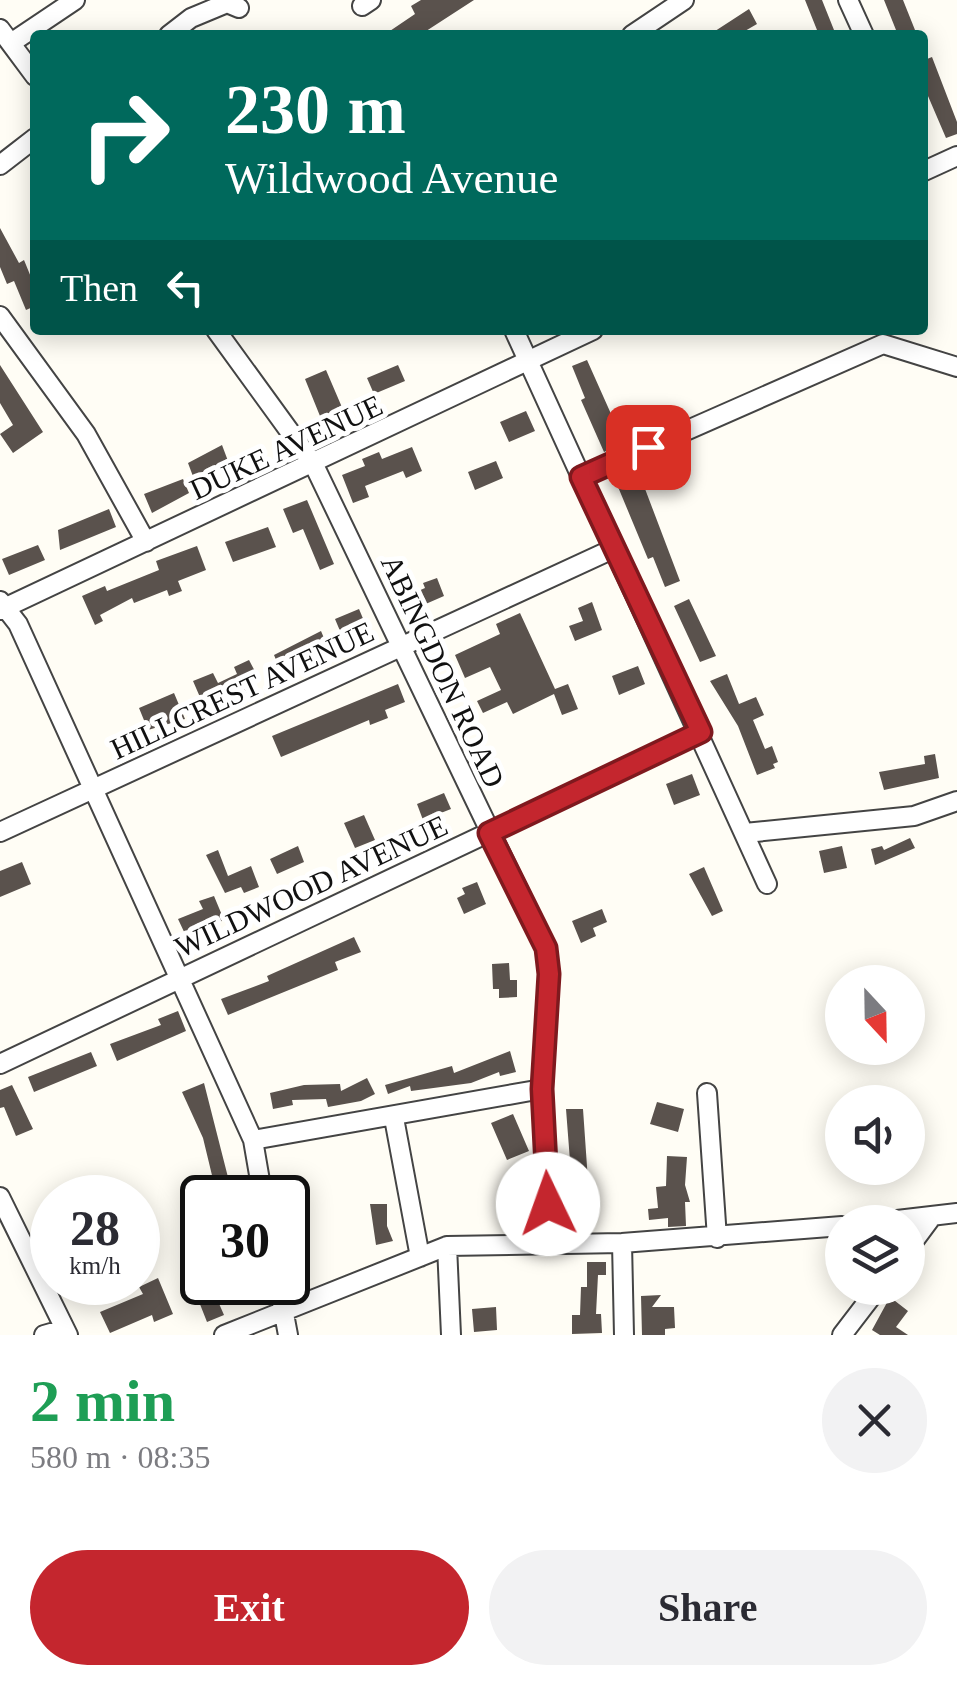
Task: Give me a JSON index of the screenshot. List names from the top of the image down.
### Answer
{
  "streets": {
    "street": [
      "DUKE AVENUE",
      "ABINGDON ROAD",
      "HILLCREST AVENUE",
      "WILDWOOD AVENUE"
    ]
  },
  "crossings": [
    ["DUKE AVENUE", "ABINGDON ROAD"],
    ["ABINGDON ROAD", "HILLCREST AVENUE"],
    ["ABINGDON ROAD", "WILDWOOD AVENUE"]
  ],
  "north": "bottom",
  "page": {
    "turn": ["230 m", "Wildwood Avenue"],
    "then": "Then",
    "speed": "28 km/h",
    "limit": "30",
    "heading": ["2 min", "580 m · 08:35"],
    "buttons": ["Exit", "Share"]
  }
}
